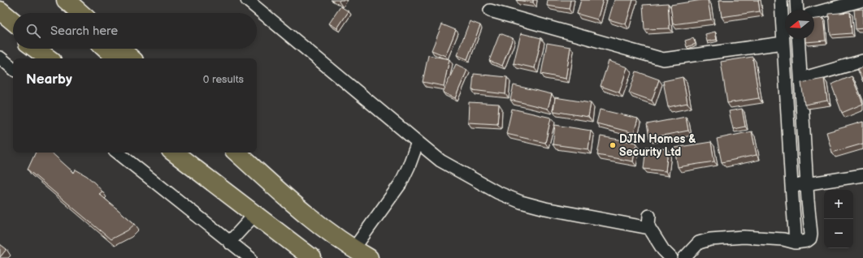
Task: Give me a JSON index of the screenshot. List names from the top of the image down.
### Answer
{
  "places": ["DJIN Homes & Security Ltd"],
  "north": "left",
  "page": {
    "search": "Search here",
    "heading": ["Nearby", "0 results"],
    "map_buttons": ["+", "−"]
  }
}
